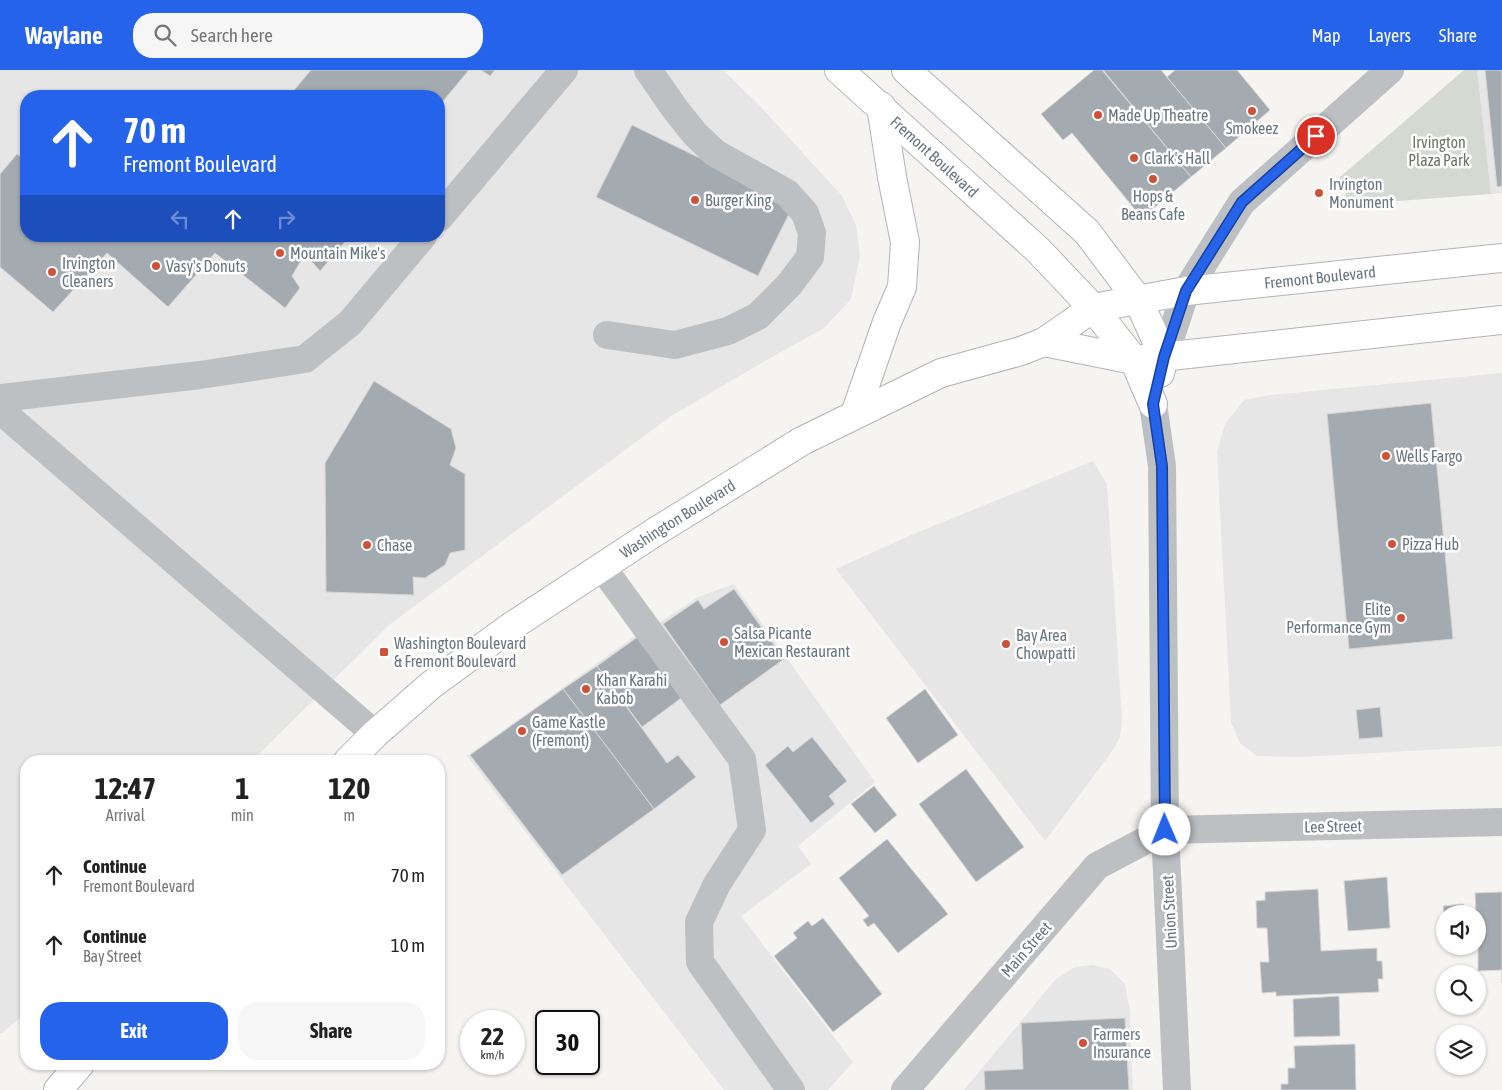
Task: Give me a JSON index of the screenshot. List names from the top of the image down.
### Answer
{
  "streets": {
    "main road": ["Fremont Boulevard", "Washington Boulevard"],
    "street": ["Lee Street", "Union Street", "Main Street"]
  },
  "crossings": [
    ["Fremont Boulevard", "Washington Boulevard"],
    ["Fremont Boulevard", "Union Street"],
    ["Lee Street", "Union Street"],
    ["Lee Street", "Main Street"],
    ["Union Street", "Main Street"]
  ],
  "parks": ["Irvington Plaza Park"],
  "places": {
    "other": [
      "Smokeez",
      "Made Up Theatre",
      "Clark's Hall",
      "Hops & Beans Cafe",
      "Irvington Monument",
      "Burger King",
      "Mountain Mike's",
      "Vasy's Donuts",
      "Irvington Cleaners",
      "Wells Fargo",
      "Pizza Hub",
      "Chase",
      "Elite Performance Gym",
      "Salsa Picante Mexican Restaurant",
      "Bay Area Chowpatti",
      "Khan Karahi Kabob",
      "Game Kastle (Fremont)",
      "Farmers Insurance"
    ],
    "transit": ["Washington Boulevard & Fremont Boulevard"]
  },
  "page": {
    "header": "Waylane",
    "search": "Search here",
    "nav": ["Map", "Layers", "Share"],
    "turn": ["70 m", "Fremont Boulevard"],
    "eta": [
      "12:47",
      "Arrival",
      "1",
      "min",
      "120",
      "m"
    ],
    "list": [
      {
        "name": "Continue",
        "note": "Fremont Boulevard",
        "value": "70 m"
      },
      {
        "name": "Continue",
        "note": "Bay Street",
        "value": "10 m"
      }
    ],
    "buttons": ["Exit", "Share"],
    "speed": "22 km/h",
    "limit": "30"
  }
}
